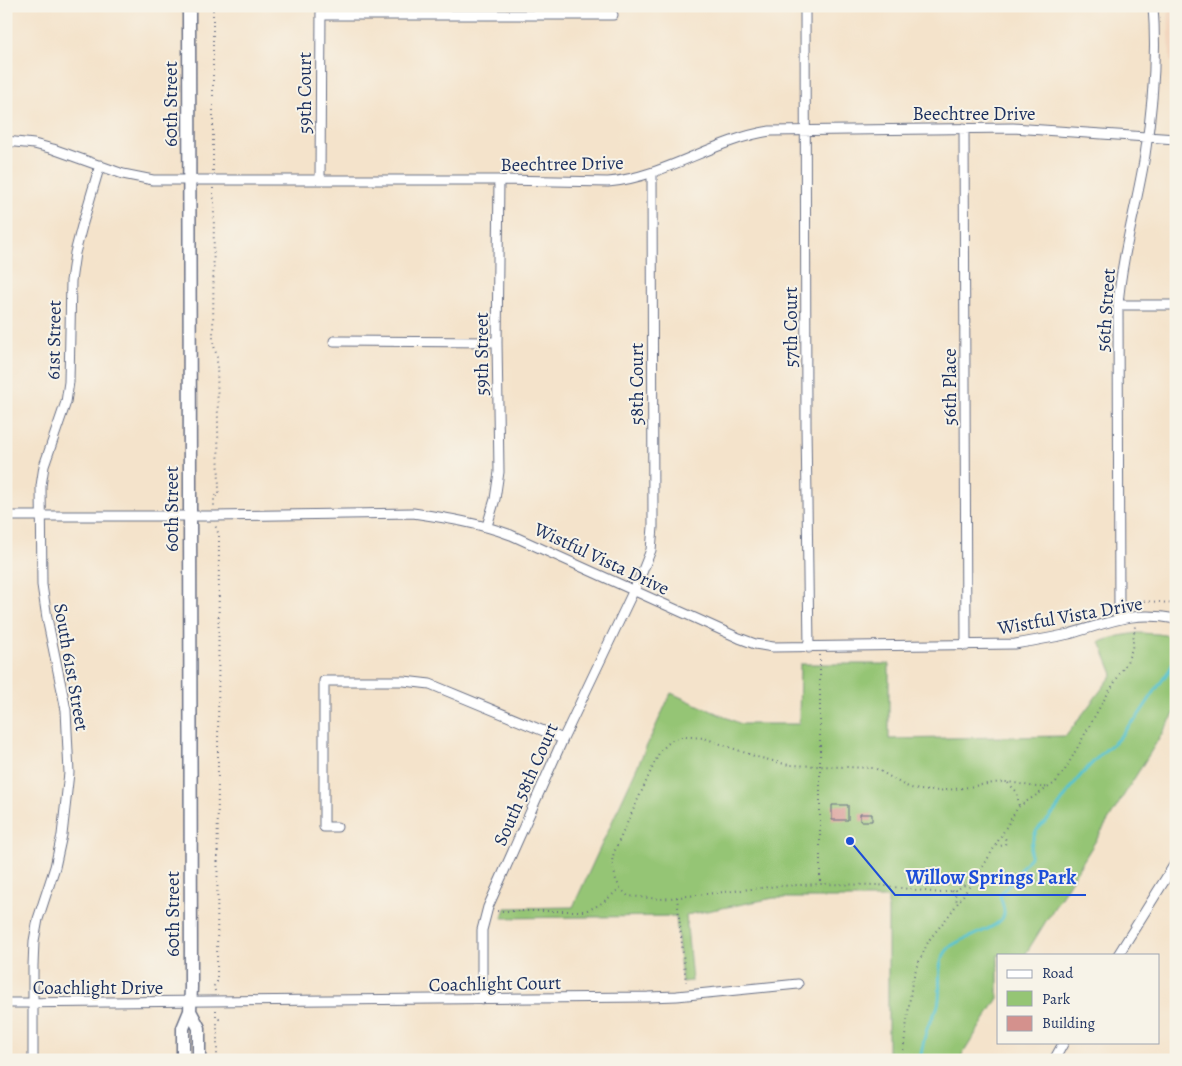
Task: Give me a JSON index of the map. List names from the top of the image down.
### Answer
{
  "streets": {
    "street": [
      "59th Court",
      "60th Street",
      "Beechtree Drive",
      "56th Street",
      "57th Court",
      "61st Street",
      "59th Street",
      "58th Court",
      "56th Place",
      "Wistful Vista Drive",
      "South 61st Street",
      "South 58th Court",
      "Coachlight Court",
      "Coachlight Drive"
    ]
  },
  "crossings": [
    ["59th Court", "Beechtree Drive"],
    ["60th Street", "Beechtree Drive"],
    ["60th Street", "Wistful Vista Drive"],
    ["60th Street", "Coachlight Court"],
    ["60th Street", "Coachlight Drive"],
    ["Beechtree Drive", "56th Street"],
    ["Beechtree Drive", "57th Court"],
    ["Beechtree Drive", "61st Street"],
    ["Beechtree Drive", "59th Street"],
    ["Beechtree Drive", "58th Court"],
    ["Beechtree Drive", "56th Place"],
    ["56th Street", "Wistful Vista Drive"],
    ["57th Court", "Wistful Vista Drive"],
    ["61st Street", "Wistful Vista Drive"],
    ["61st Street", "South 61st Street"],
    ["59th Street", "Wistful Vista Drive"],
    ["58th Court", "Wistful Vista Drive"],
    ["58th Court", "South 58th Court"],
    ["56th Place", "Wistful Vista Drive"],
    ["Wistful Vista Drive", "South 61st Street"],
    ["Wistful Vista Drive", "South 58th Court"],
    ["South 61st Street", "Coachlight Drive"],
    ["South 58th Court", "Coachlight Court"],
    ["Coachlight Court", "Coachlight Drive"]
  ],
  "places": ["Willow Springs Park"],
  "legend": ["Road", "Park", "Building"]
}
